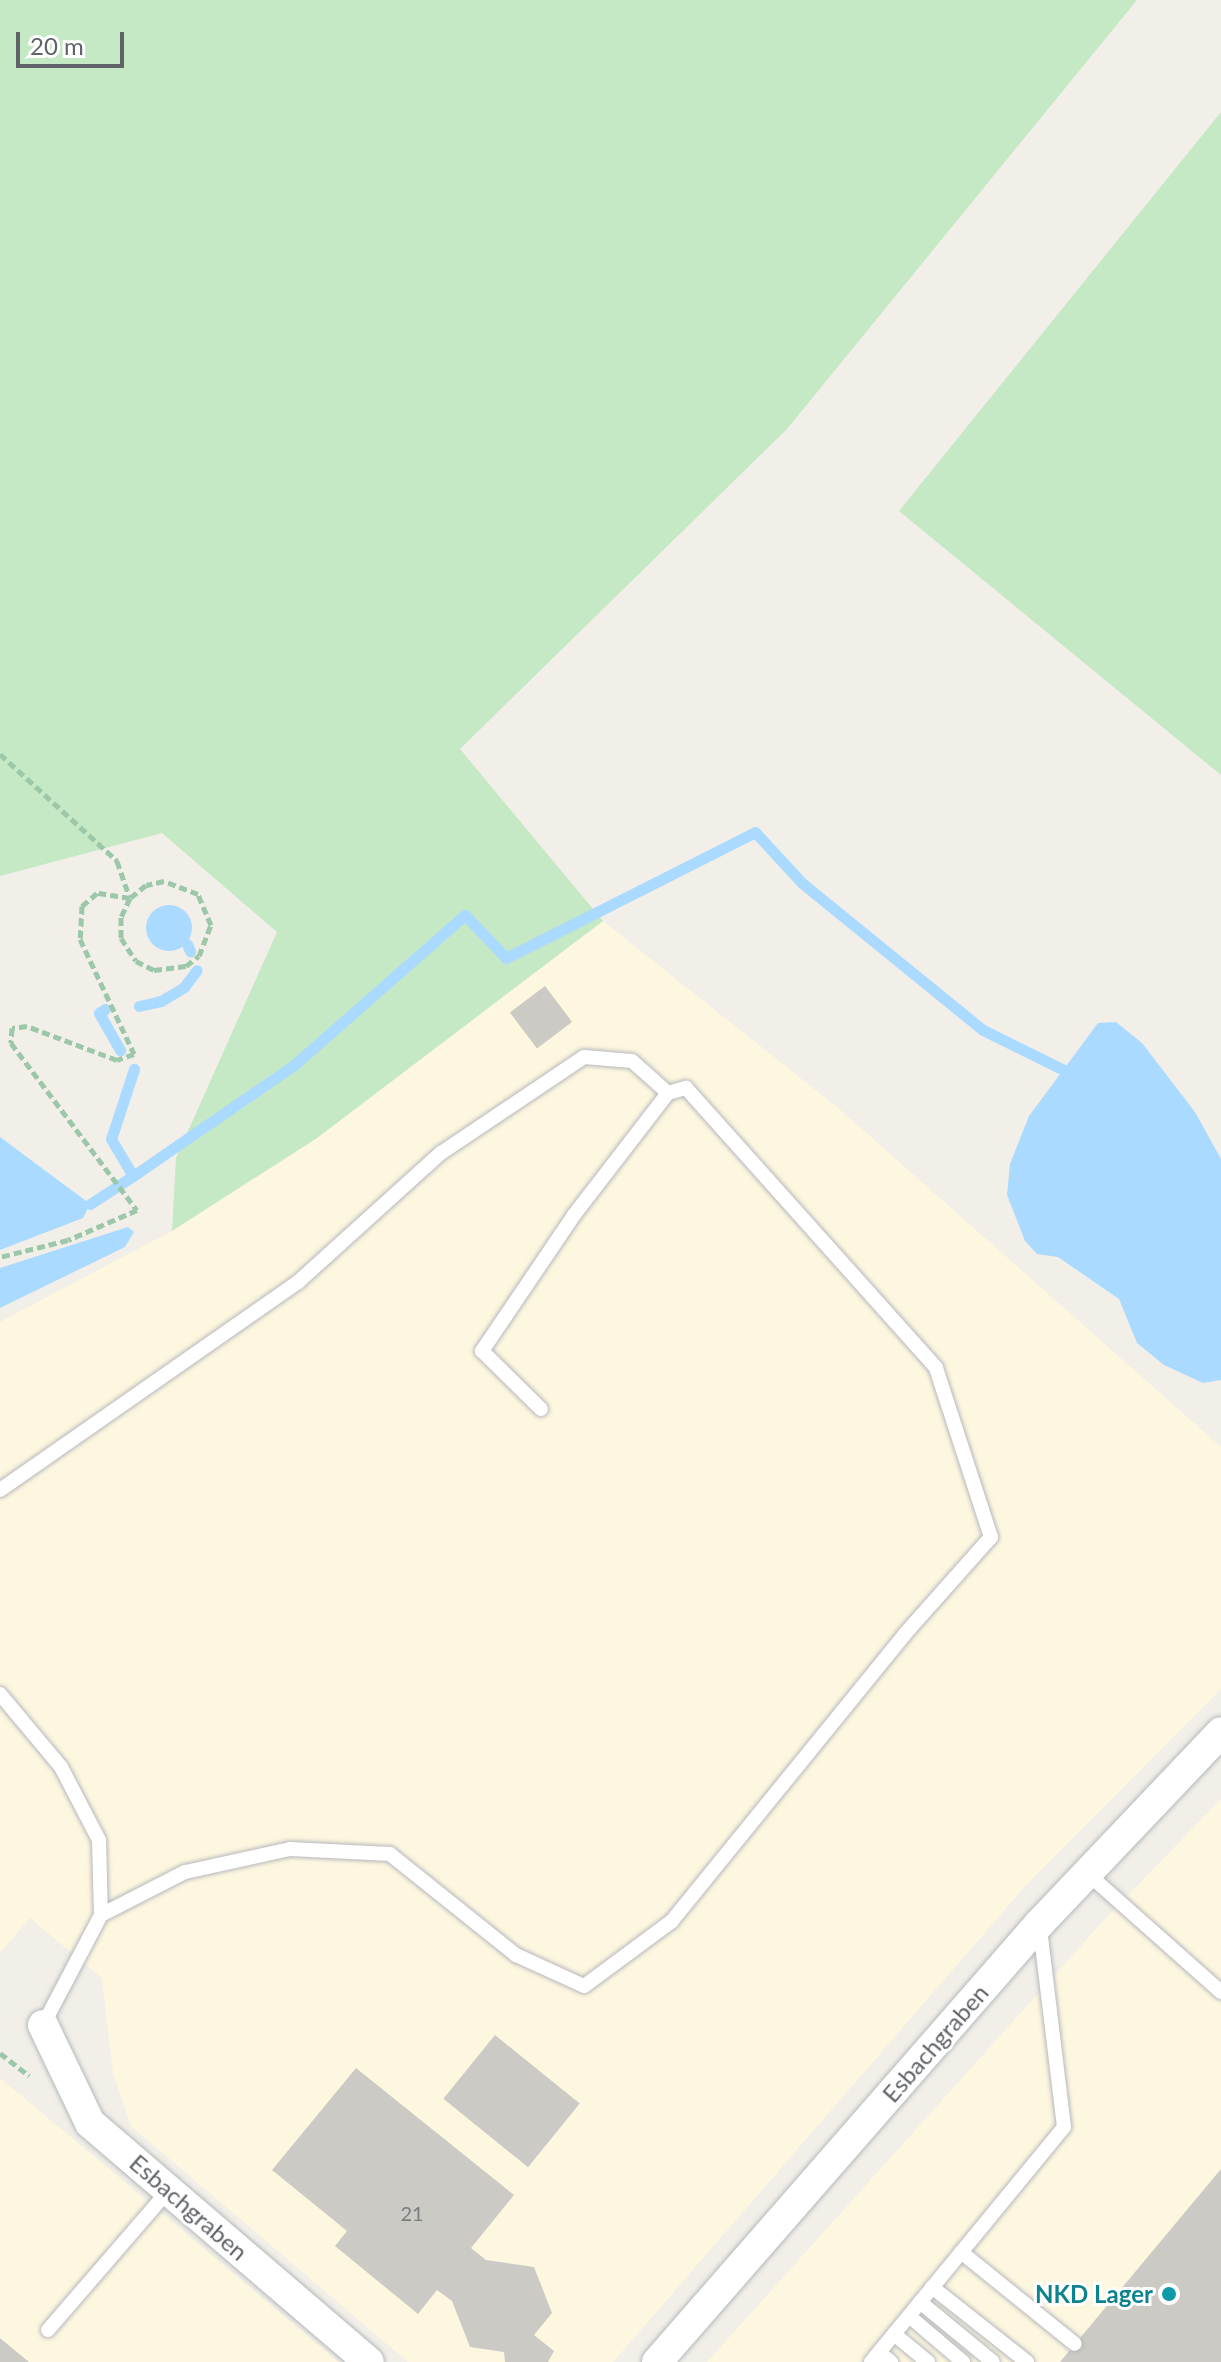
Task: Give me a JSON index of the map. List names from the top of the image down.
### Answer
{
  "streets": {
    "street": ["Esbachgraben"]
  },
  "places": ["NKD Lager"],
  "house_numbers": ["21"],
  "scale_bar": "20 m"
}
